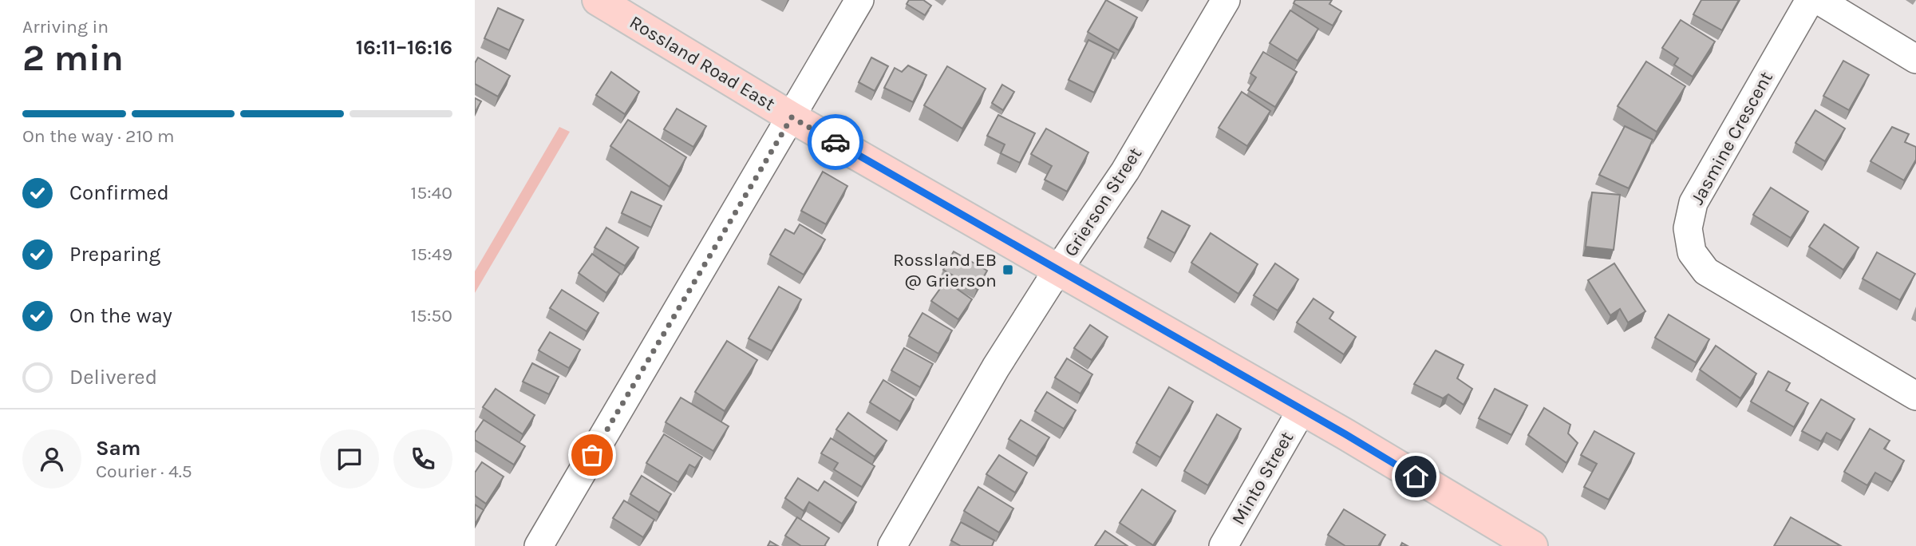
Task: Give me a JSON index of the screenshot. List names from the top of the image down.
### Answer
{
  "streets": {
    "main road": ["Rossland Road East"],
    "street": ["Jasmine Crescent", "Grierson Street", "Minto Street"]
  },
  "crossings": [
    ["Rossland Road East", "Grierson Street"],
    ["Rossland Road East", "Minto Street"]
  ],
  "places": {
    "transit": ["Rossland EB @ Grierson"]
  },
  "page": {
    "heading": ["2 min", "Arriving in", "16:11–16:16"],
    "panel": ["Sam", "Courier · 4.5"],
    "bar": "On the way · 210 m",
    "list": [
      ["Confirmed", "15:40"],
      ["Preparing", "15:49"],
      ["On the way", "15:50"],
      "Delivered"
    ]
  }
}
